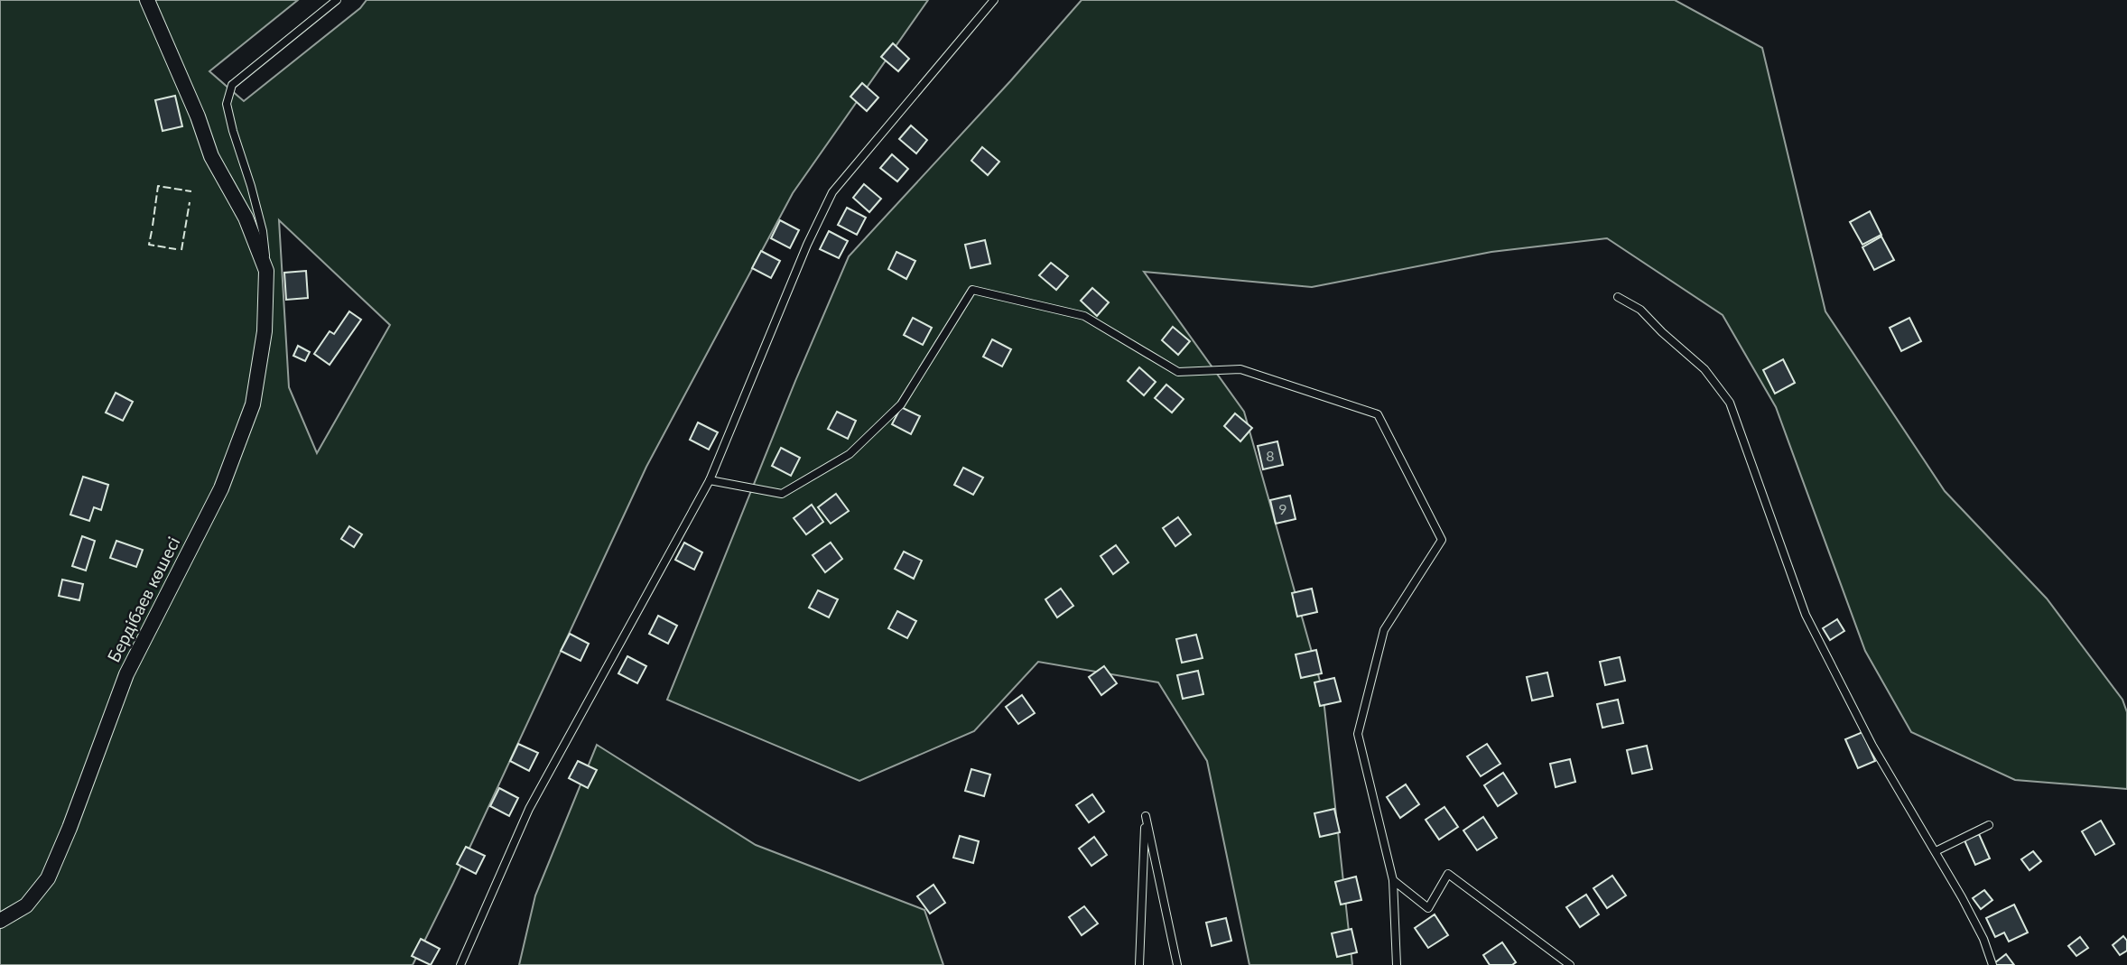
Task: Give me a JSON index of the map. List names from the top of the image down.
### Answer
{
  "streets": {
    "street": ["Бердібаев көшесі"]
  },
  "house_numbers": ["8", "9"]
}
